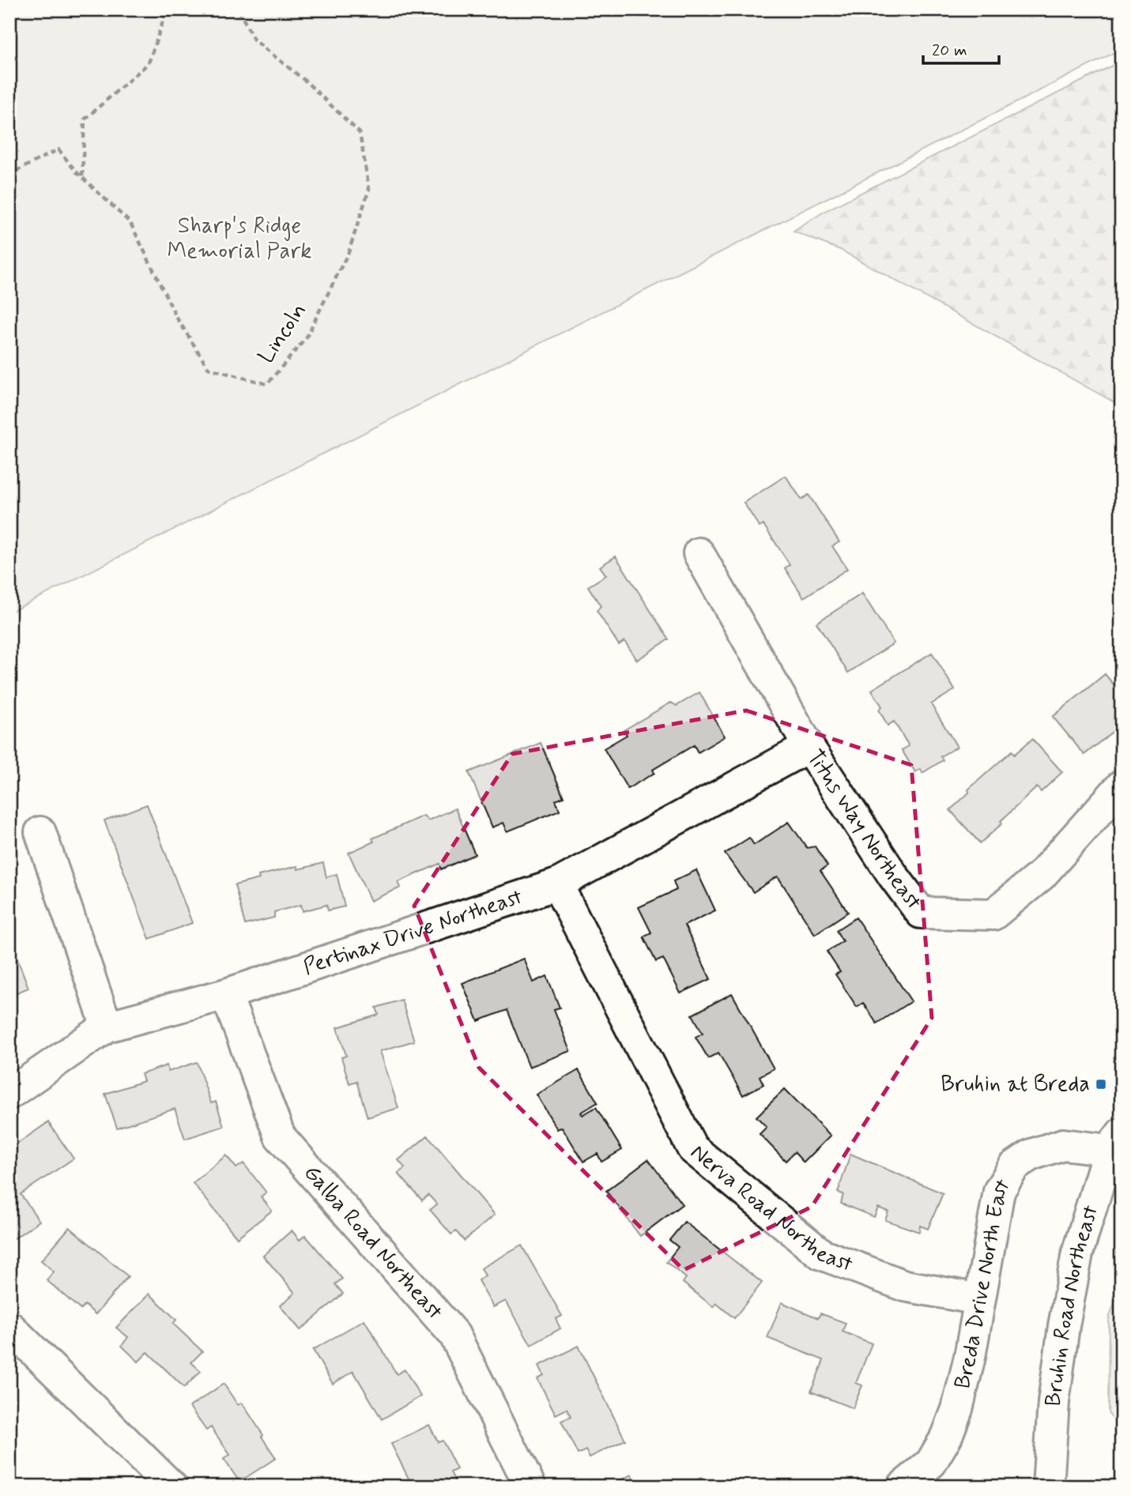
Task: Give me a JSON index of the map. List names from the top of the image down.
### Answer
{
  "streets": {
    "street": [
      "Titus Way Northeast",
      "Pertinax Drive Northeast",
      "Nerva Road Northeast",
      "Galba Road Northeast",
      "Breda Drive North East",
      "Bruhin Road Northeast"
    ],
    "path": ["Lincoln"]
  },
  "crossings": [
    ["Titus Way Northeast", "Pertinax Drive Northeast"],
    ["Pertinax Drive Northeast", "Nerva Road Northeast"],
    ["Pertinax Drive Northeast", "Galba Road Northeast"],
    ["Nerva Road Northeast", "Breda Drive North East"],
    ["Breda Drive North East", "Bruhin Road Northeast"]
  ],
  "parks": ["Sharp's Ridge Memorial Park"],
  "places": {
    "transit": ["Bruhin at Breda"]
  },
  "scale_bar": "20 m"
}
